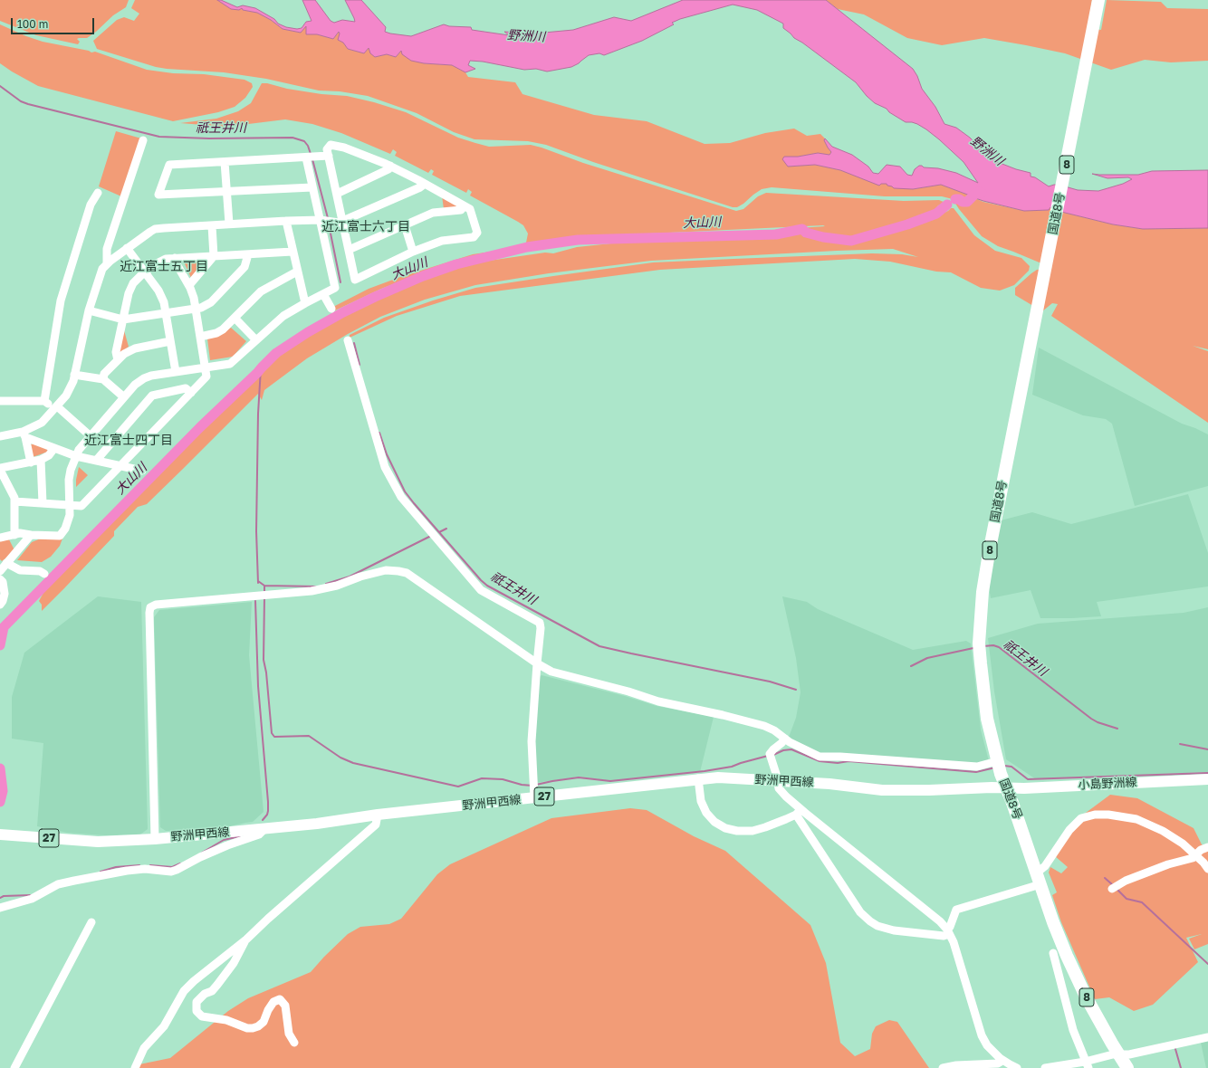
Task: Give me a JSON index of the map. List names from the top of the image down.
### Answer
{
  "streets": {
    "highway": ["8", "国道8号"],
    "main road": ["野洲甲西線", "小島野洲線", "27"]
  },
  "crossings": [
    ["国道8号", "野洲甲西線"],
    ["国道8号", "小島野洲線"],
    ["野洲甲西線", "小島野洲線"]
  ],
  "districts": ["近江富士六丁目", "近江富士五丁目", "近江富士四丁目"],
  "water": ["野洲川", "祇王井川", "大山川"],
  "scale_bar": "100 m"
}
